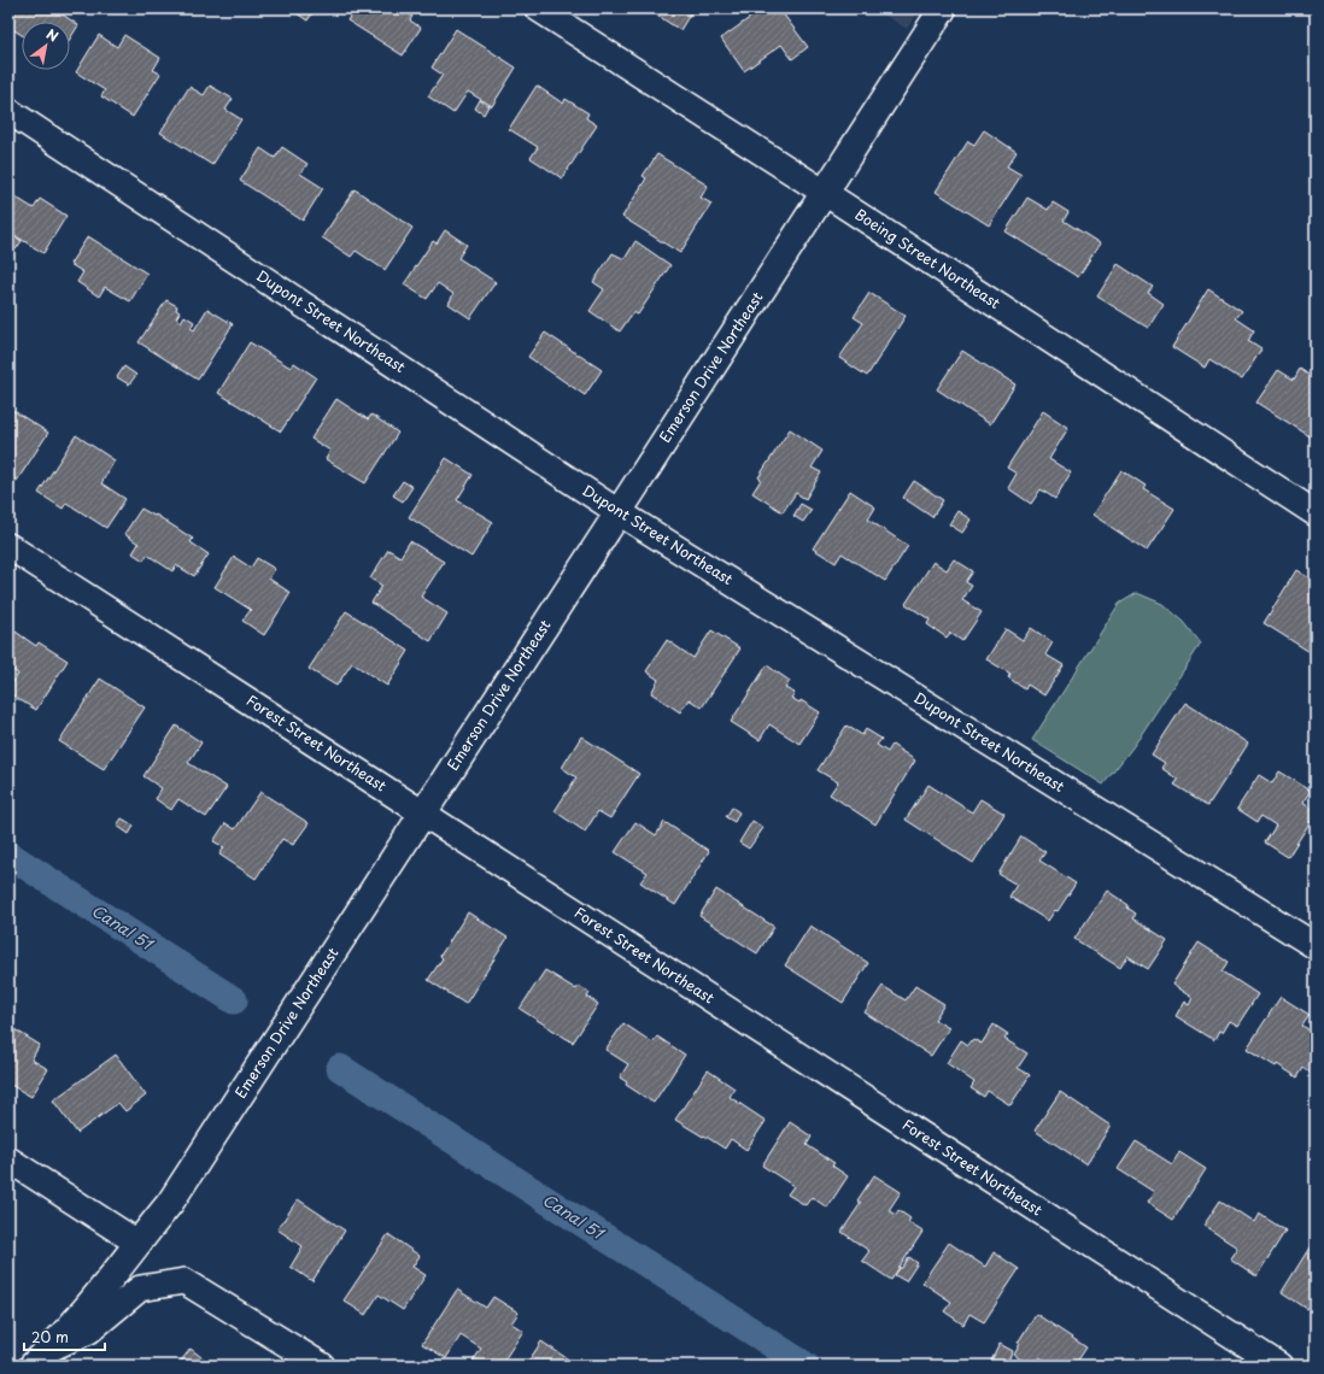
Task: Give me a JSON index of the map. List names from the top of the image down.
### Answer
{
  "streets": {
    "street": [
      "Boeing Street Northeast",
      "Dupont Street Northeast",
      "Emerson Drive Northeast",
      "Forest Street Northeast"
    ]
  },
  "crossings": [
    ["Boeing Street Northeast", "Emerson Drive Northeast"],
    ["Dupont Street Northeast", "Emerson Drive Northeast"],
    ["Emerson Drive Northeast", "Forest Street Northeast"]
  ],
  "water": ["Canal 51"],
  "scale_bar": "20 m",
  "north": "top right"
}
